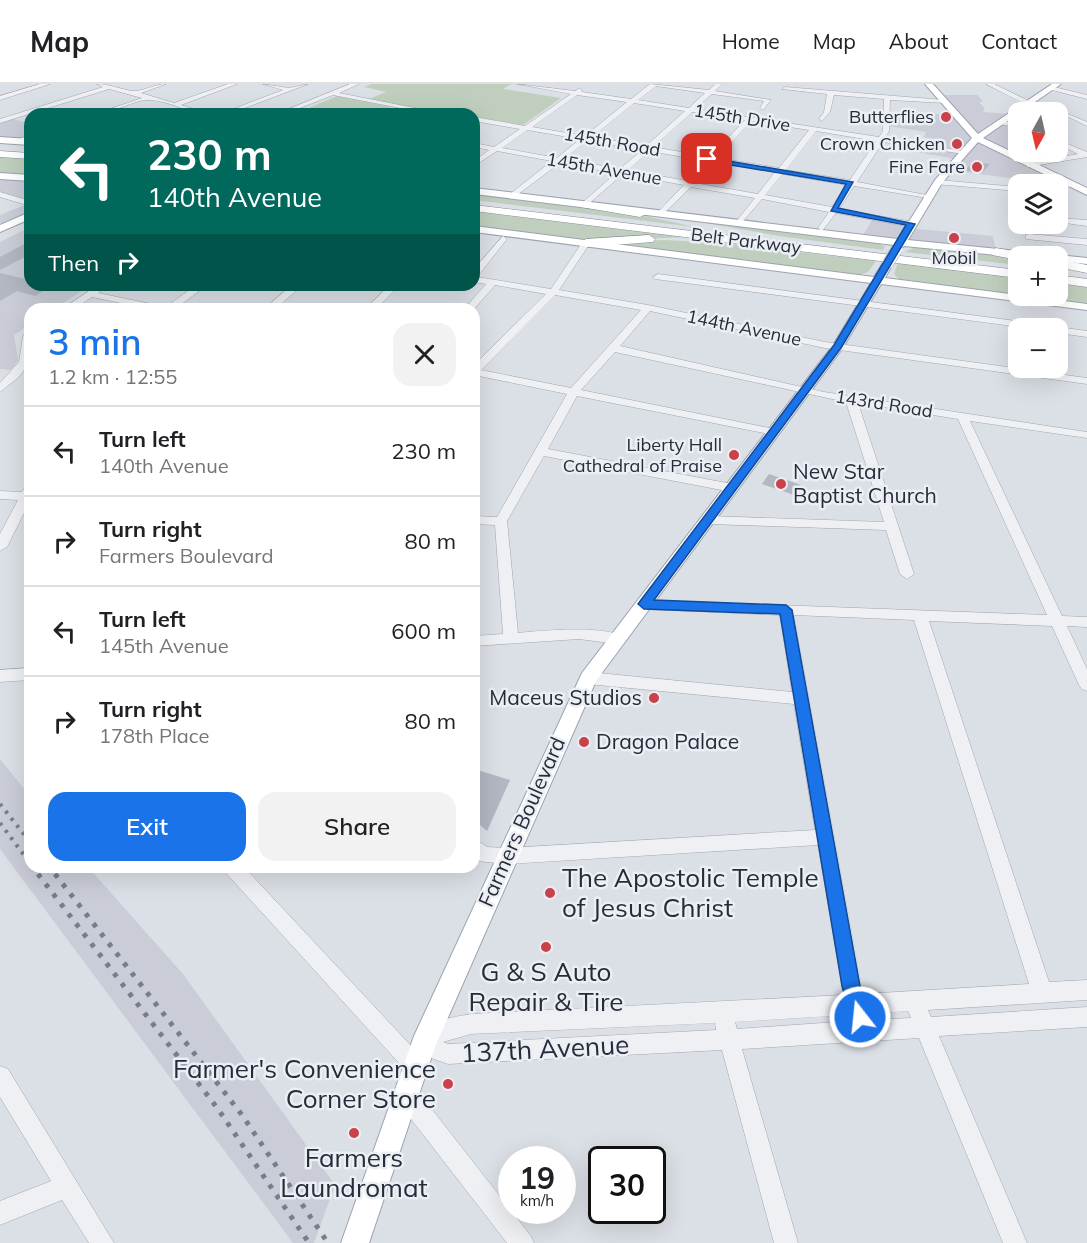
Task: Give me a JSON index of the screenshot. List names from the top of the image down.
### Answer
{
  "streets": {
    "highway": ["Belt Parkway"],
    "main road": ["Farmers Boulevard"],
    "street": [
      "145th Drive",
      "145th Road",
      "145th Avenue",
      "144th Avenue",
      "143rd Road",
      "137th Avenue"
    ]
  },
  "crossings": [
    ["145th Drive", "Farmers Boulevard"],
    ["145th Road", "Farmers Boulevard"],
    ["145th Avenue", "Farmers Boulevard"],
    ["144th Avenue", "Farmers Boulevard"],
    ["143rd Road", "Farmers Boulevard"],
    ["Farmers Boulevard", "137th Avenue"]
  ],
  "places": [
    "Butterflies",
    "Crown Chicken",
    "Fine Fare",
    "Mobil",
    "Liberty Hall Cathedral of Praise",
    "New Star Baptist Church",
    "Maceus Studios",
    "Dragon Palace",
    "The Apostolic Temple of Jesus Christ",
    "G & S Auto Repair & Tire",
    "Farmer's Convenience Corner Store",
    "Farmers Laundromat"
  ],
  "north": "bottom",
  "page": {
    "header": "Map",
    "nav": [
      "Home",
      "Map",
      "About",
      "Contact"
    ],
    "map_buttons": ["+", "−"],
    "turn": ["230 m", "140th Avenue"],
    "then": "Then",
    "heading": ["3 min", "1.2 km · 12:55"],
    "list": [
      {
        "name": "Turn left",
        "note": "140th Avenue",
        "value": "230 m"
      },
      {
        "name": "Turn right",
        "note": "Farmers Boulevard",
        "value": "80 m"
      },
      {
        "name": "Turn left",
        "note": "145th Avenue",
        "value": "600 m"
      },
      {
        "name": "Turn right",
        "note": "178th Place",
        "value": "80 m"
      }
    ],
    "buttons": ["Exit", "Share"],
    "speed": "19 km/h",
    "limit": "30"
  }
}
